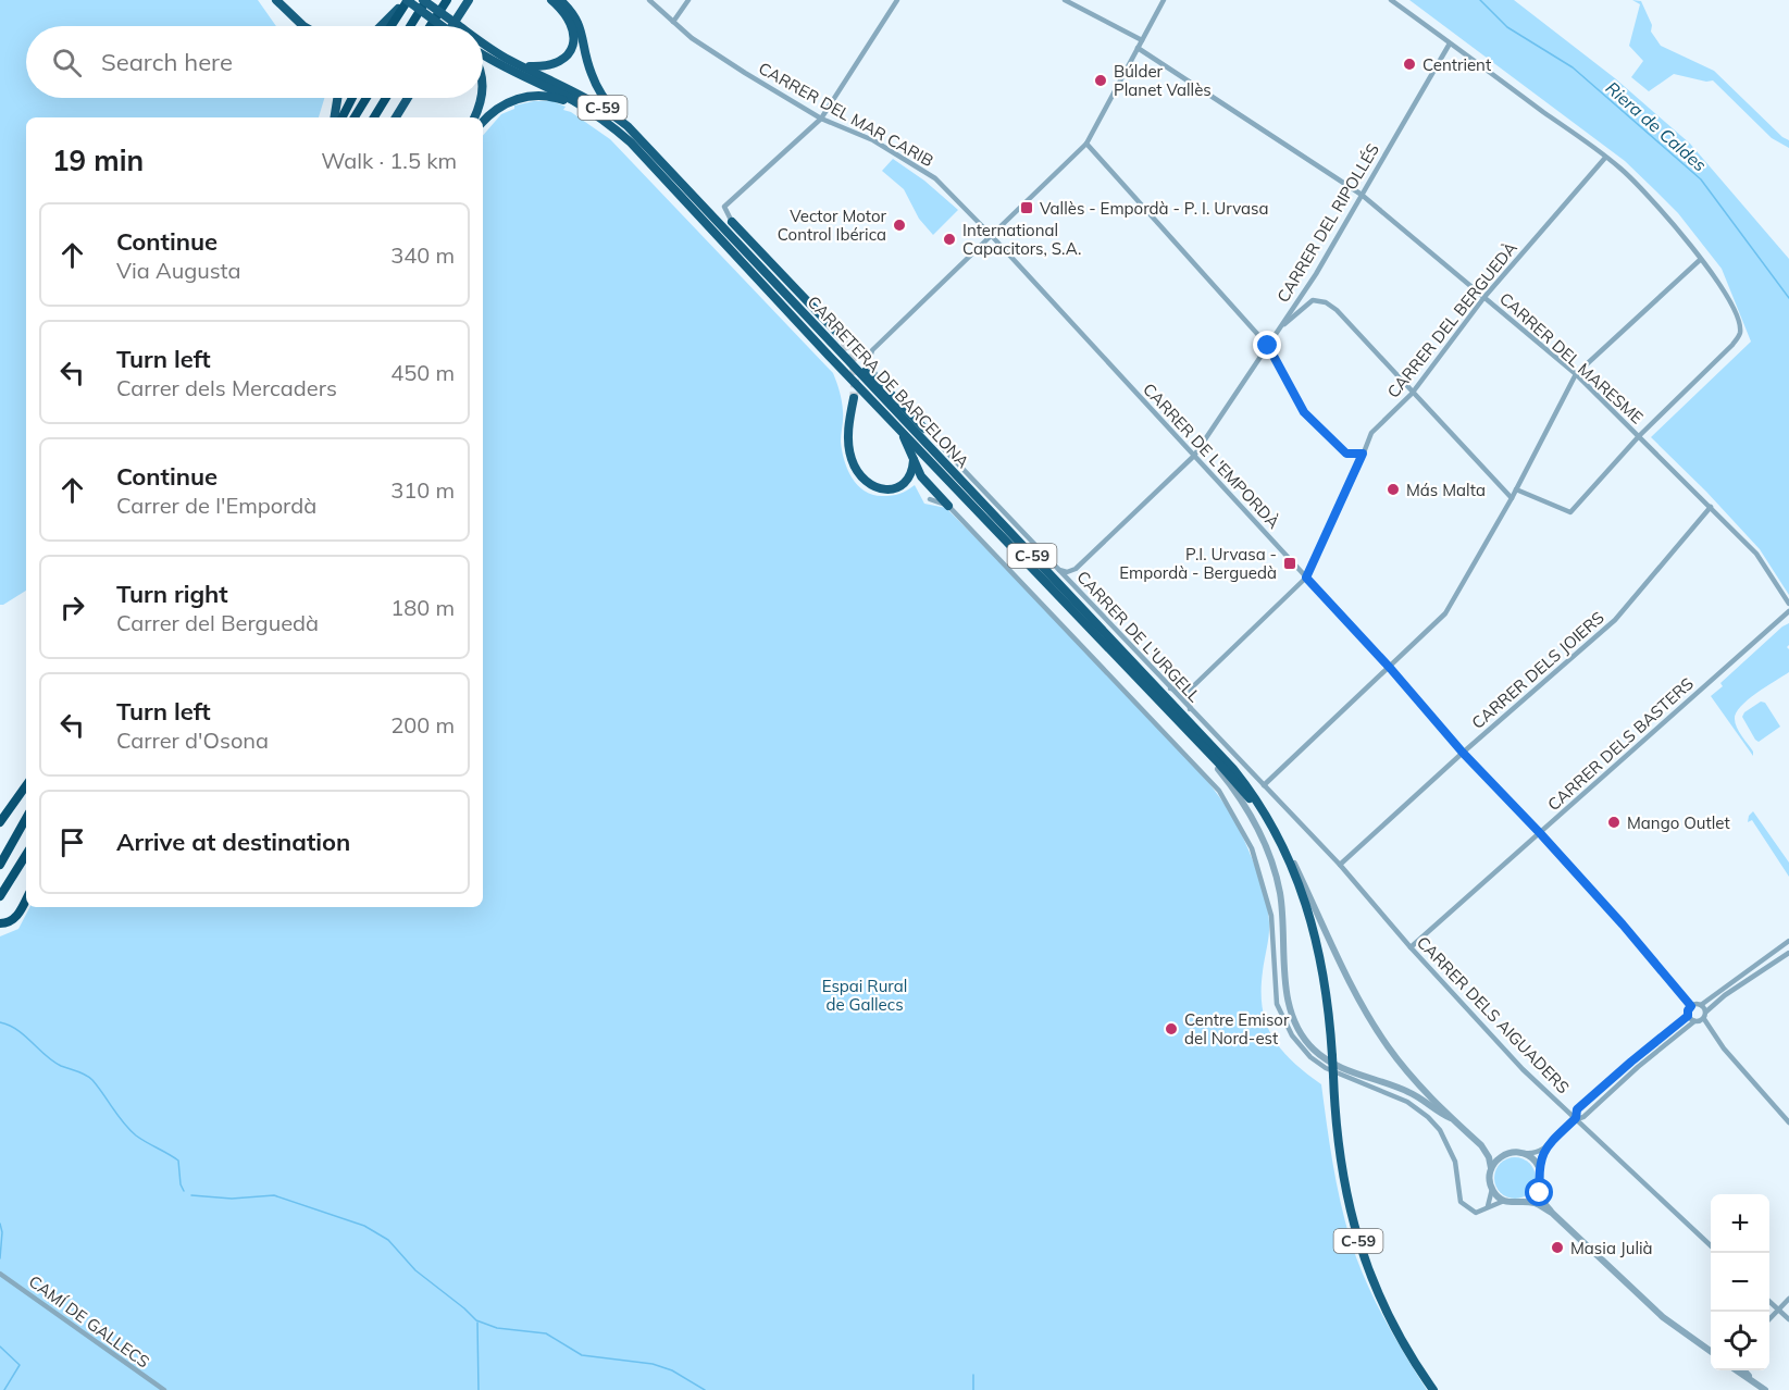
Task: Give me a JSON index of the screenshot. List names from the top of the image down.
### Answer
{
  "streets": {
    "highway": ["C-59", "CARRETERA DE BARCELONA"],
    "street": [
      "CARRER DEL MAR CARIB",
      "CARRER DEL RIPOLLÉS",
      "CARRER DEL BERGUEDÀ",
      "CARRER DEL MARESME",
      "CARRER DE L'EMPORDÀ",
      "CARRER DE L'URGELL",
      "CARRER DELS JOIERS",
      "CARRER DELS BASTERS",
      "CARRER DELS AIGUADERS",
      "CAMÍ DE GALLECS"
    ]
  },
  "crossings": [
    ["CARRER DEL MAR CARIB", "CARRER DE L'EMPORDÀ"],
    ["CARRER DEL MAR CARIB", "CARRER DE L'URGELL"],
    ["CARRER DEL RIPOLLÉS", "CARRER DEL MARESME"],
    ["CARRER DEL RIPOLLÉS", "CARRER DE L'EMPORDÀ"],
    ["CARRER DEL RIPOLLÉS", "CARRER DE L'URGELL"],
    ["CARRER DEL BERGUEDÀ", "CARRER DEL MARESME"],
    ["CARRER DEL BERGUEDÀ", "CARRER DE L'EMPORDÀ"],
    ["CARRER DEL MARESME", "CARRER DELS JOIERS"],
    ["CARRER DE L'EMPORDÀ", "CARRER DE L'URGELL"],
    ["CARRER DE L'EMPORDÀ", "CARRER DELS JOIERS"],
    ["CARRER DE L'EMPORDÀ", "CARRER DELS BASTERS"],
    ["CARRER DE L'URGELL", "CARRER DELS AIGUADERS"],
    ["CARRER DELS JOIERS", "CARRER DELS AIGUADERS"],
    ["CARRER DELS BASTERS", "CARRER DELS AIGUADERS"]
  ],
  "water": ["Riera de Caldes"],
  "parks": ["Espai Rural de Gallecs"],
  "places": {
    "other": [
      "Centrient",
      "Búlder Planet Vallès",
      "Vector Motor Control Ibérica",
      "International Capacitors, S.A.",
      "Más Malta",
      "Mango Outlet",
      "Centre Emisor del Nord-est",
      "Masia Julià"
    ],
    "transit": ["Vallès - Empordà - P. I. Urvasa", "P.I. Urvasa - Empordà - Berguedà"]
  },
  "page": {
    "search": "Search here",
    "heading": ["19 min", "Walk · 1.5 km"],
    "list": [
      ["Continue", "Via Augusta", "340 m"],
      ["Turn left", "Carrer dels Mercaders", "450 m"],
      ["Continue", "Carrer de l'Empordà", "310 m"],
      ["Turn right", "Carrer del Berguedà", "180 m"],
      ["Turn left", "Carrer d'Osona", "200 m"],
      "Arrive at destination"
    ],
    "map_buttons": ["+", "−"]
  }
}
